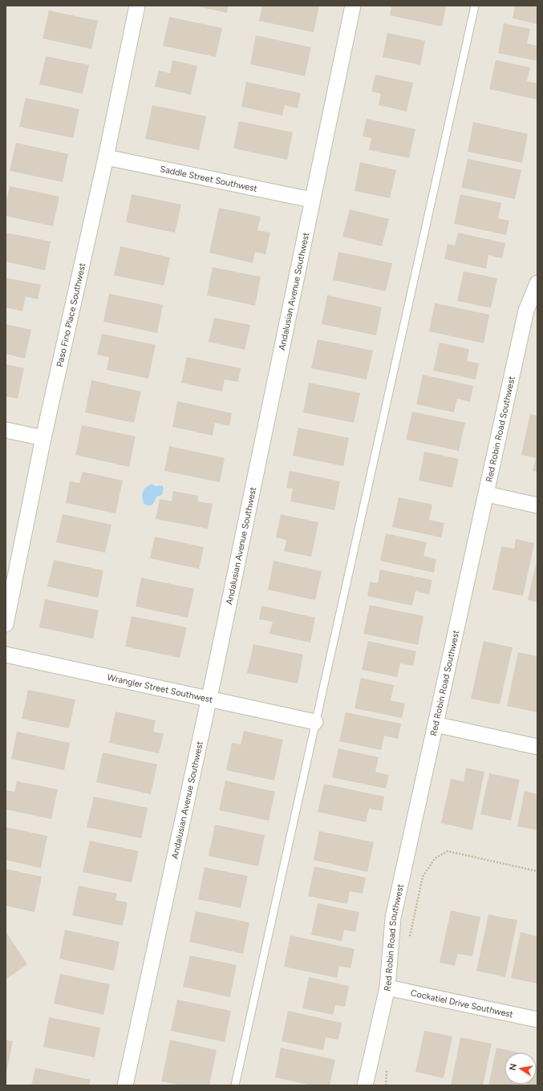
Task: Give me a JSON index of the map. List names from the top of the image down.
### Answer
{
  "streets": {
    "street": [
      "Saddle Street Southwest",
      "Andalusian Avenue Southwest",
      "Paso Fino Place Southwest",
      "Red Robin Road Southwest",
      "Wrangler Street Southwest",
      "Cockatiel Drive Southwest"
    ]
  },
  "crossings": [
    ["Saddle Street Southwest", "Andalusian Avenue Southwest"],
    ["Saddle Street Southwest", "Paso Fino Place Southwest"],
    ["Andalusian Avenue Southwest", "Wrangler Street Southwest"],
    ["Red Robin Road Southwest", "Cockatiel Drive Southwest"]
  ],
  "north": "left"
}
